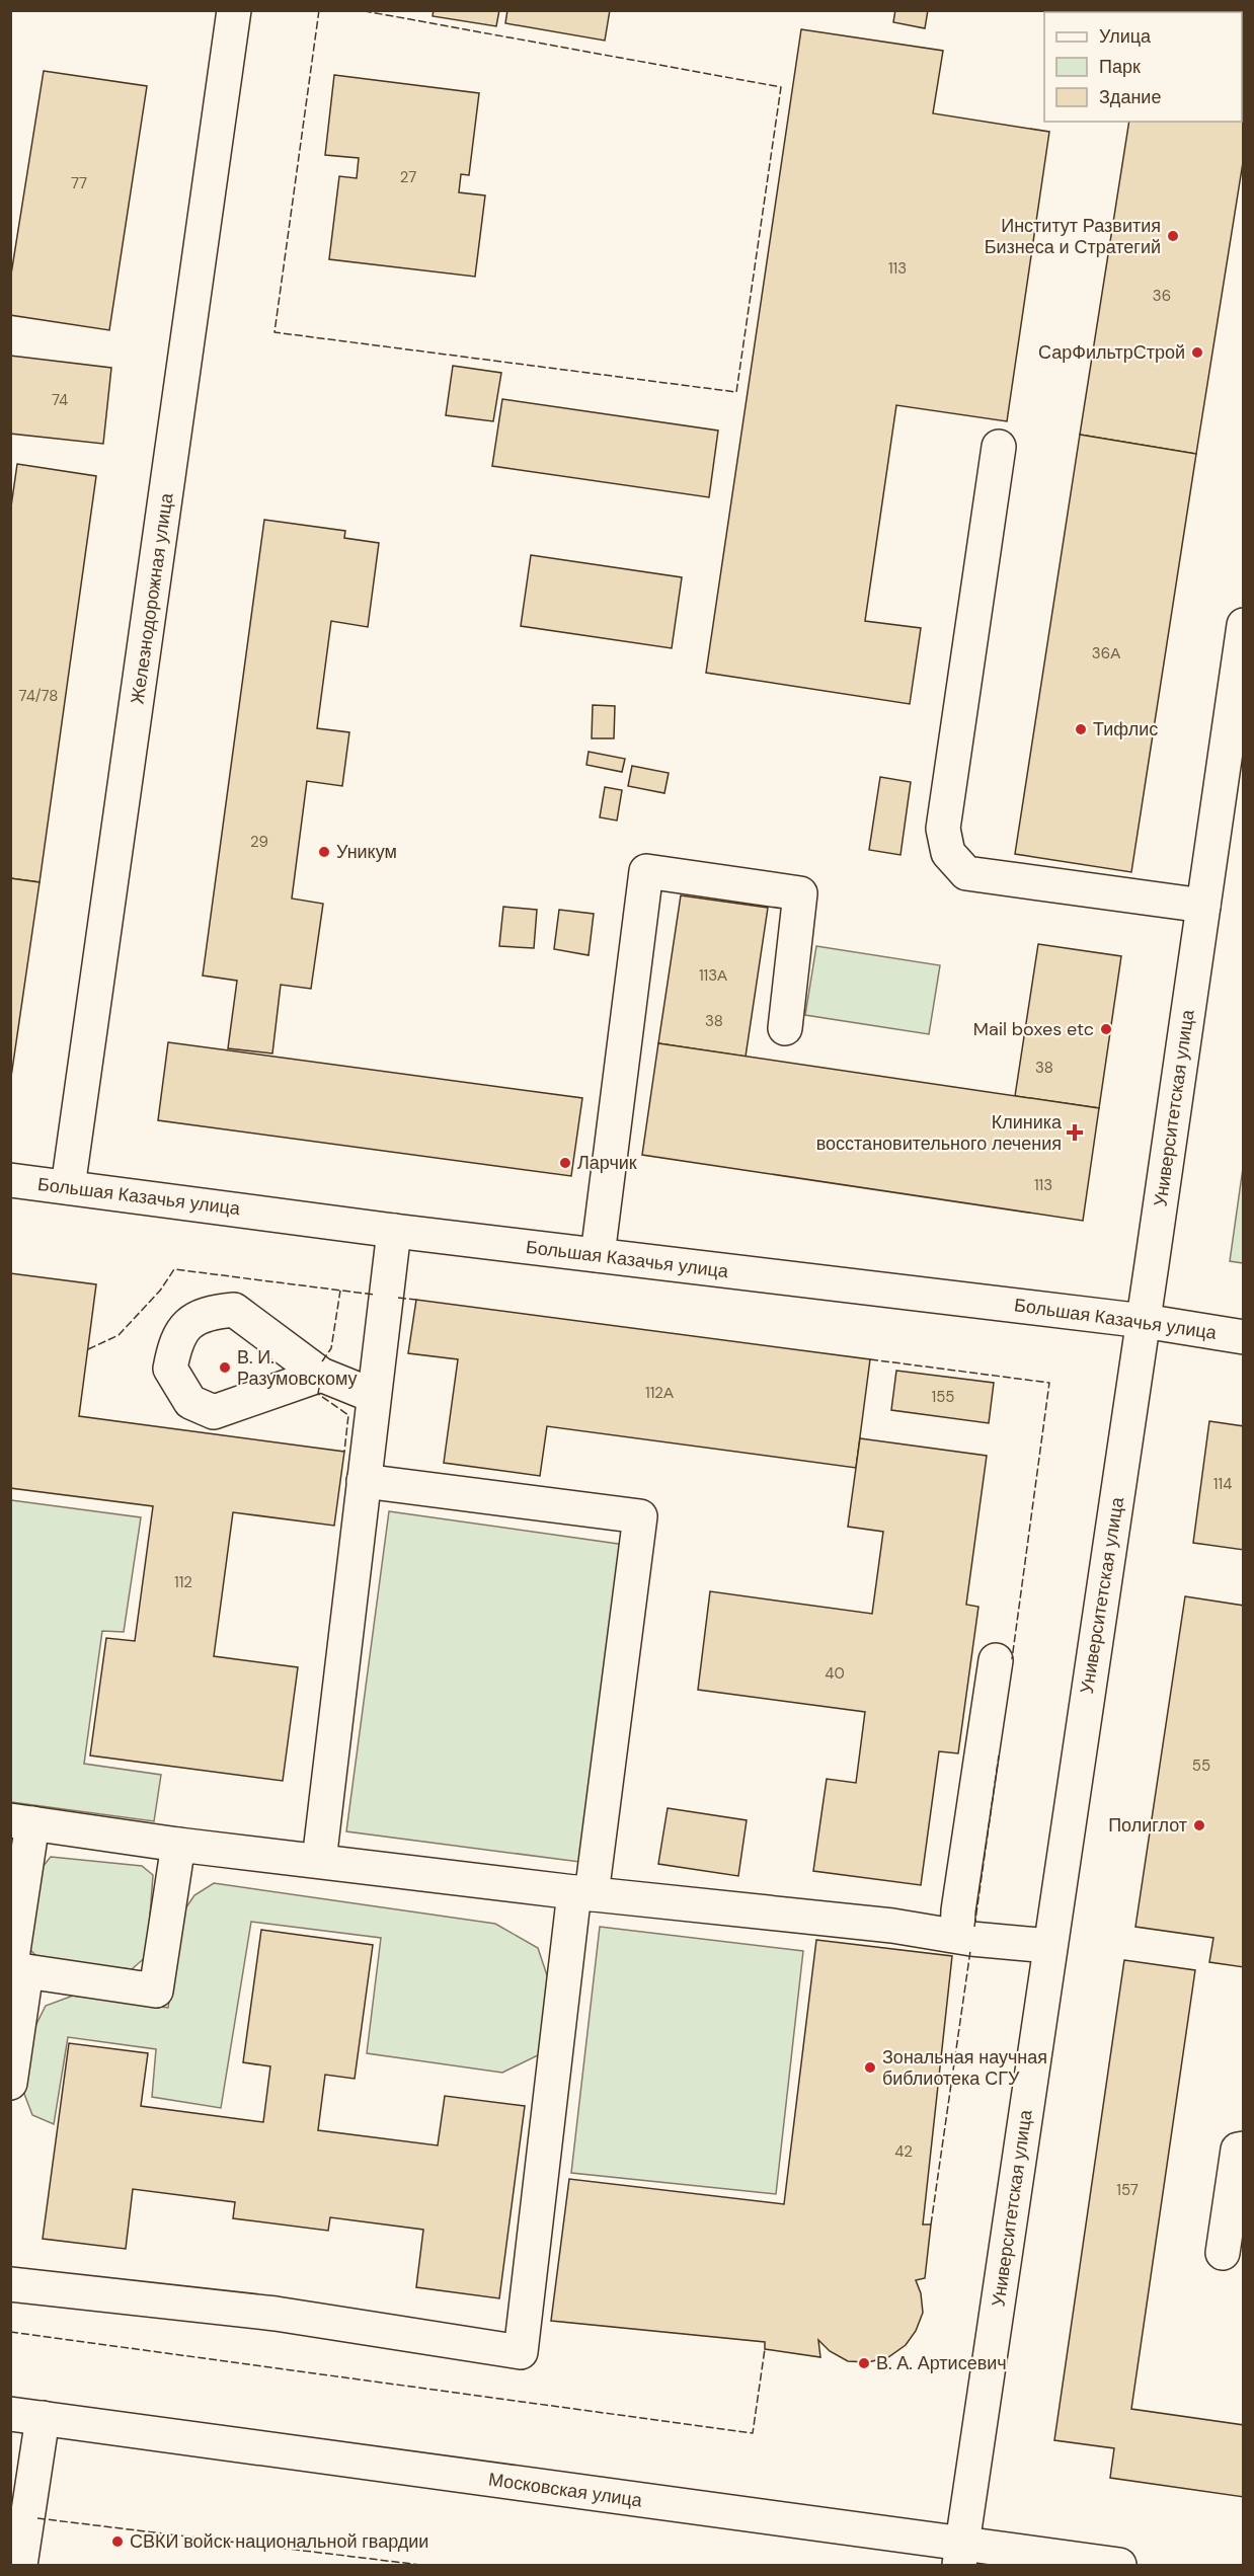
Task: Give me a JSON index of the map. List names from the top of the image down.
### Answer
{
  "streets": {
    "main road": [
      "Железнодорожная улица",
      "Университетская улица",
      "Большая Казачья улица",
      "Московская улица"
    ]
  },
  "crossings": [
    ["Железнодорожная улица", "Большая Казачья улица"],
    ["Университетская улица", "Большая Казачья улица"],
    ["Университетская улица", "Московская улица"]
  ],
  "places": {
    "other": [
      "Институт Развития Бизнеса и Стратегий",
      "СарФильтрСтрой",
      "Тифлис",
      "Уникум",
      "Mail boxes etc",
      "Ларчик",
      "В. И. Разумовскому",
      "Полиглот",
      "Зональная научная библиотека СГУ",
      "В. А. Артисевич",
      "СВКИ войск национальной гвардии"
    ],
    "health": ["Клиника восстановительного лечения"]
  },
  "house_numbers": [
    "27",
    "77",
    "113",
    "36",
    "74",
    "36А",
    "74/78",
    "29",
    "113А",
    "38",
    "38",
    "113",
    "112А",
    "155",
    "114",
    "112",
    "40",
    "55",
    "42",
    "157"
  ],
  "legend": ["Улица", "Парк", "Здание"]
}
